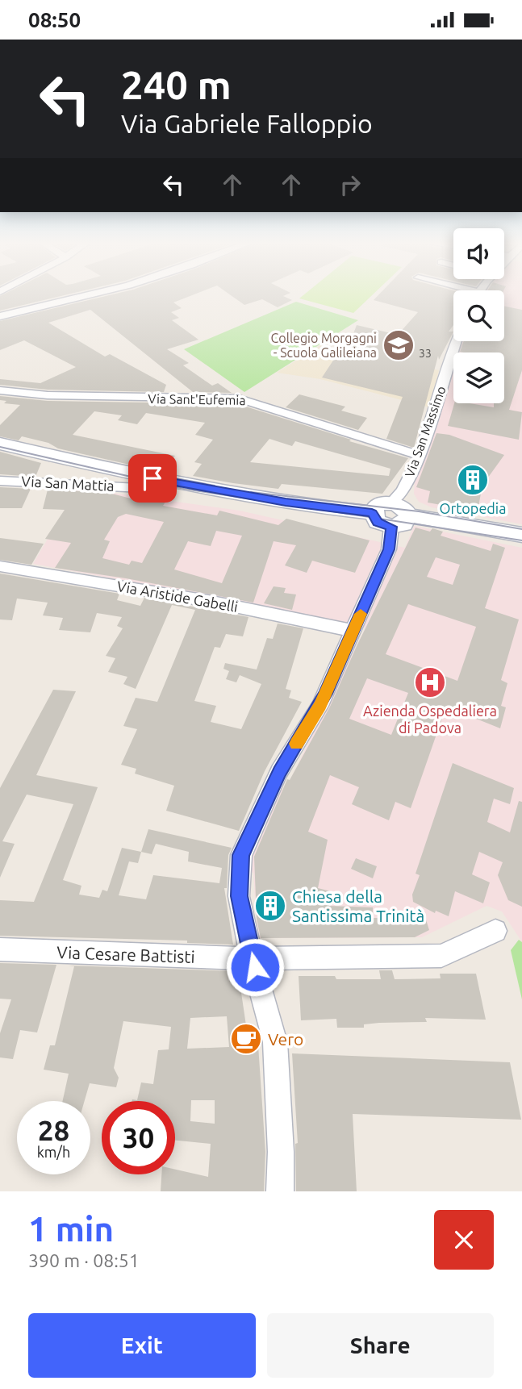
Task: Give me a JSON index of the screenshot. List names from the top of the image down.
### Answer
{
  "streets": {
    "street": [
      "Via Sant'Eufemia",
      "Via San Massimo",
      "Via San Mattia",
      "Via Aristide Gabelli",
      "Via Cesare Battisti"
    ]
  },
  "crossings": [
    ["Via Sant'Eufemia", "Via San Massimo"]
  ],
  "places": {
    "school or university": ["Collegio Morgagni - Scuola Galileiana"],
    "building": ["Ortopedia", "Chiesa della Santissima Trinità"],
    "hospital": ["Azienda Ospedaliera di Padova"],
    "cafe": ["Vero"]
  },
  "house_numbers": ["33"],
  "page": {
    "status": "08:50",
    "turn": ["240 m", "Via Gabriele Falloppio"],
    "speed": "28 km/h",
    "limit": "30",
    "heading": ["1 min", "390 m · 08:51"],
    "buttons": ["Exit", "Share"]
  }
}
